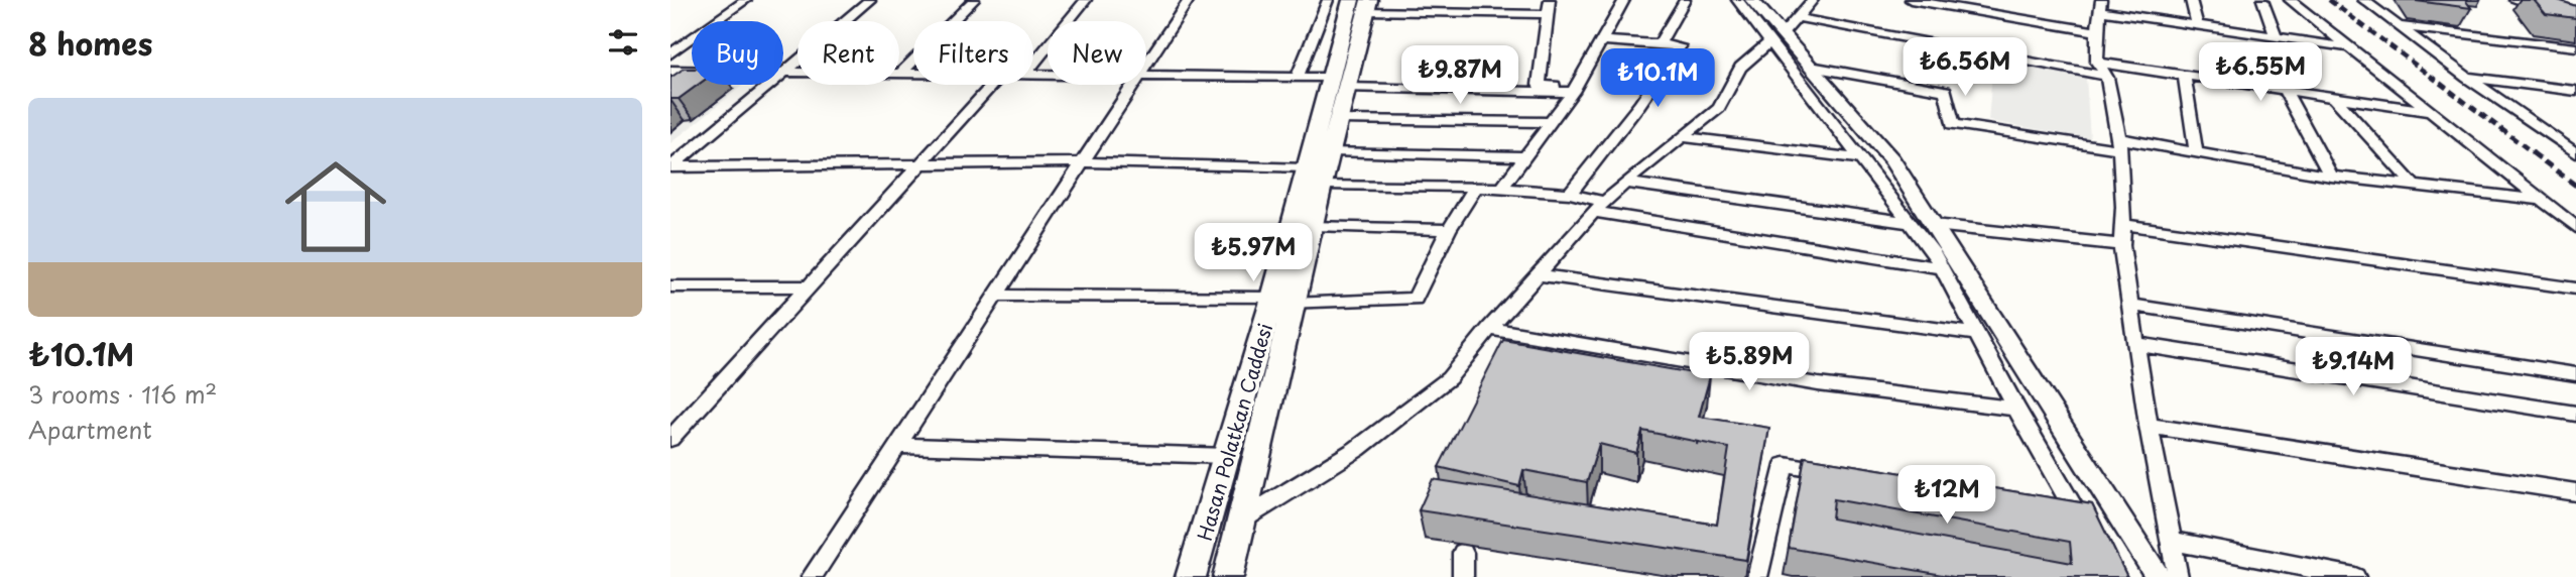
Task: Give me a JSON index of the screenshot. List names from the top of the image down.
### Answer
{
  "streets": {
    "main road": ["Hasan Polatkan Caddesi"]
  },
  "page": {
    "heading": "8 homes",
    "chip": [
      "Buy",
      "Rent",
      "Filters",
      "New"
    ],
    "price": [
      "₺6.56M",
      "₺6.55M",
      "₺9.87M",
      "₺10.1M",
      "₺5.97M",
      "₺5.89M",
      "₺9.14M",
      "₺12M"
    ],
    "list": [
      {
        "name": "₺10.1M",
        "note": "3 rooms · 116 m² · Apartment"
      }
    ]
  }
}
